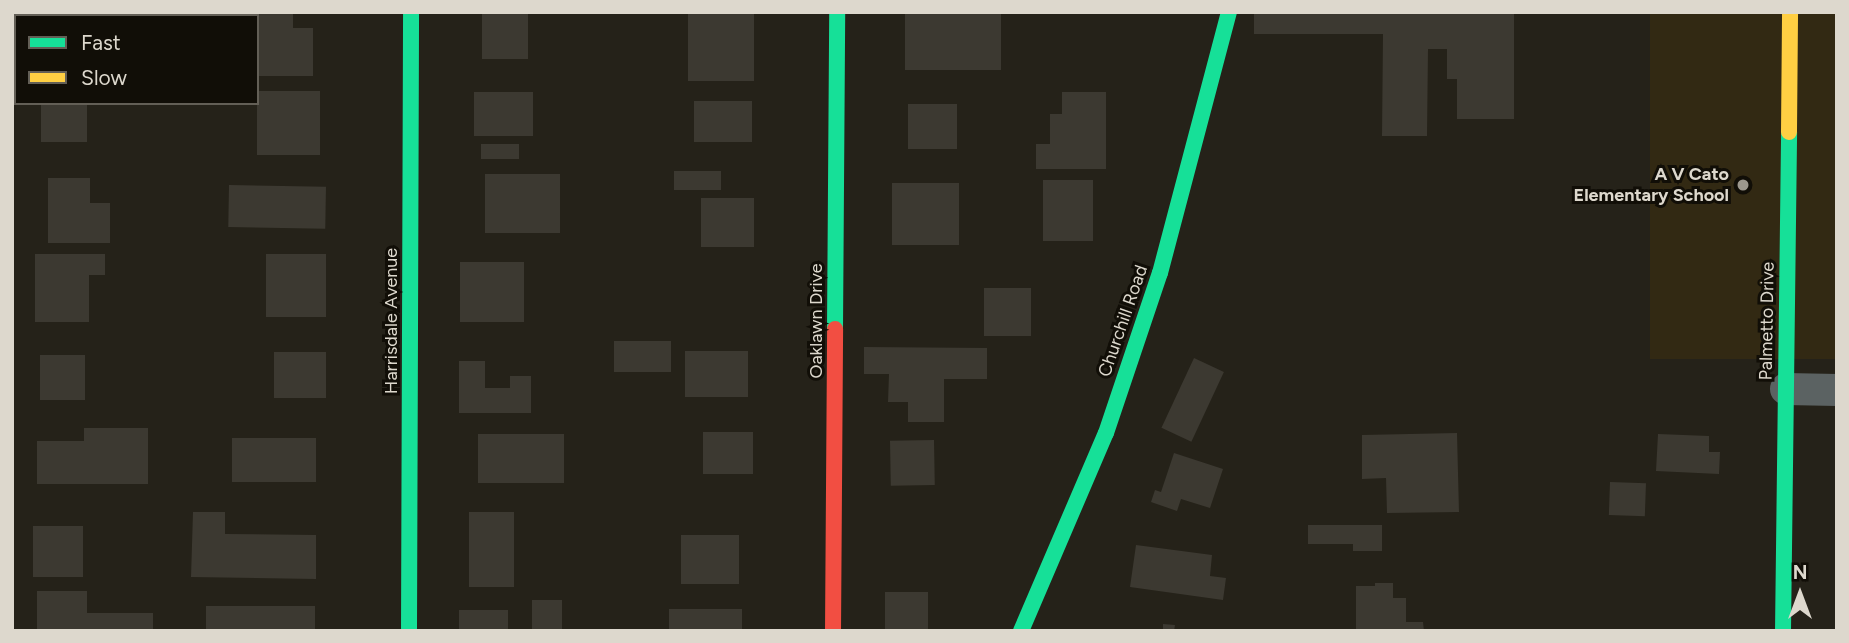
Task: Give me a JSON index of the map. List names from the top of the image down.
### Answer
{
  "streets": {
    "street": [
      "Harrisdale Avenue",
      "Oaklawn Drive",
      "Churchill Road",
      "Palmetto Drive"
    ]
  },
  "places": ["A V Cato Elementary School"],
  "legend": ["Fast", "Slow"],
  "north": "top"
}
